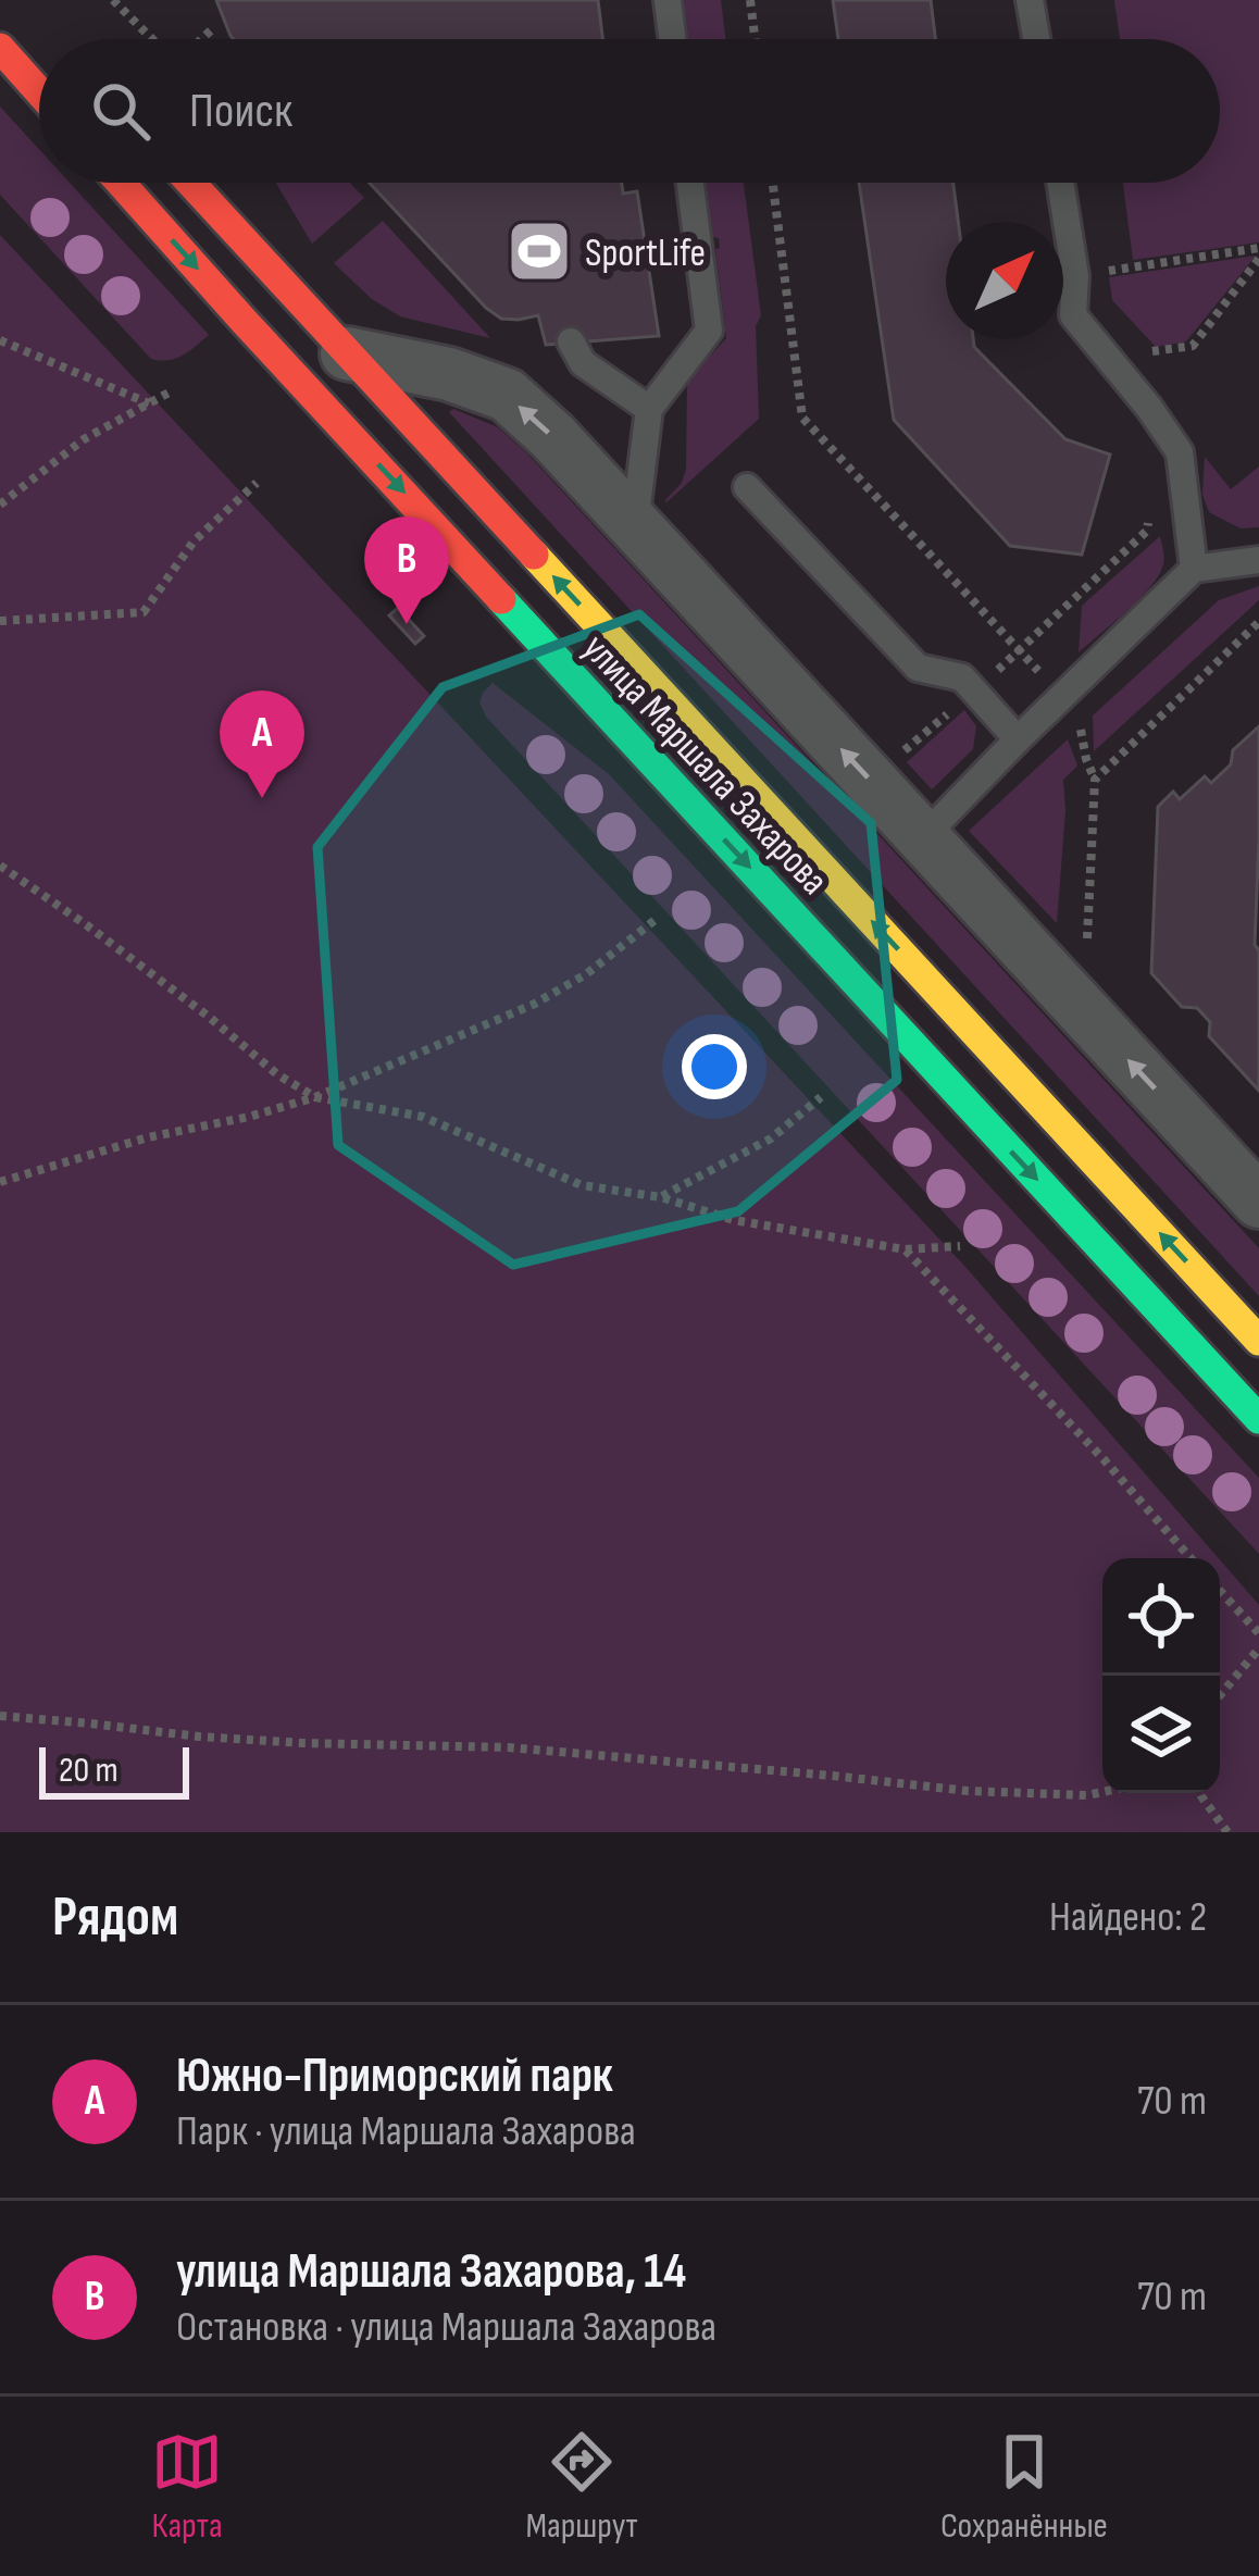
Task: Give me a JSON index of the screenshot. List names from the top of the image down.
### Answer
{
  "streets": {
    "street": ["улица Маршала Захарова"]
  },
  "places": {
    "sports": ["SportLife"]
  },
  "scale_bar": "20 m",
  "north": "top right",
  "page": {
    "search": "Поиск",
    "pins": ["B", "A"],
    "scale": "20 m",
    "heading": ["Рядом", "Найдено: 2"],
    "list": [
      {
        "mark": "A",
        "name": "Южно-Приморский парк",
        "note": "Парк · улица Маршала Захарова",
        "value": "70 m"
      },
      {
        "mark": "B",
        "name": "улица Маршала Захарова, 14",
        "note": "Остановка · улица Маршала Захарова",
        "value": "70 m"
      }
    ],
    "nav": ["Карта", "Маршрут", "Сохранённые"]
  }
}
